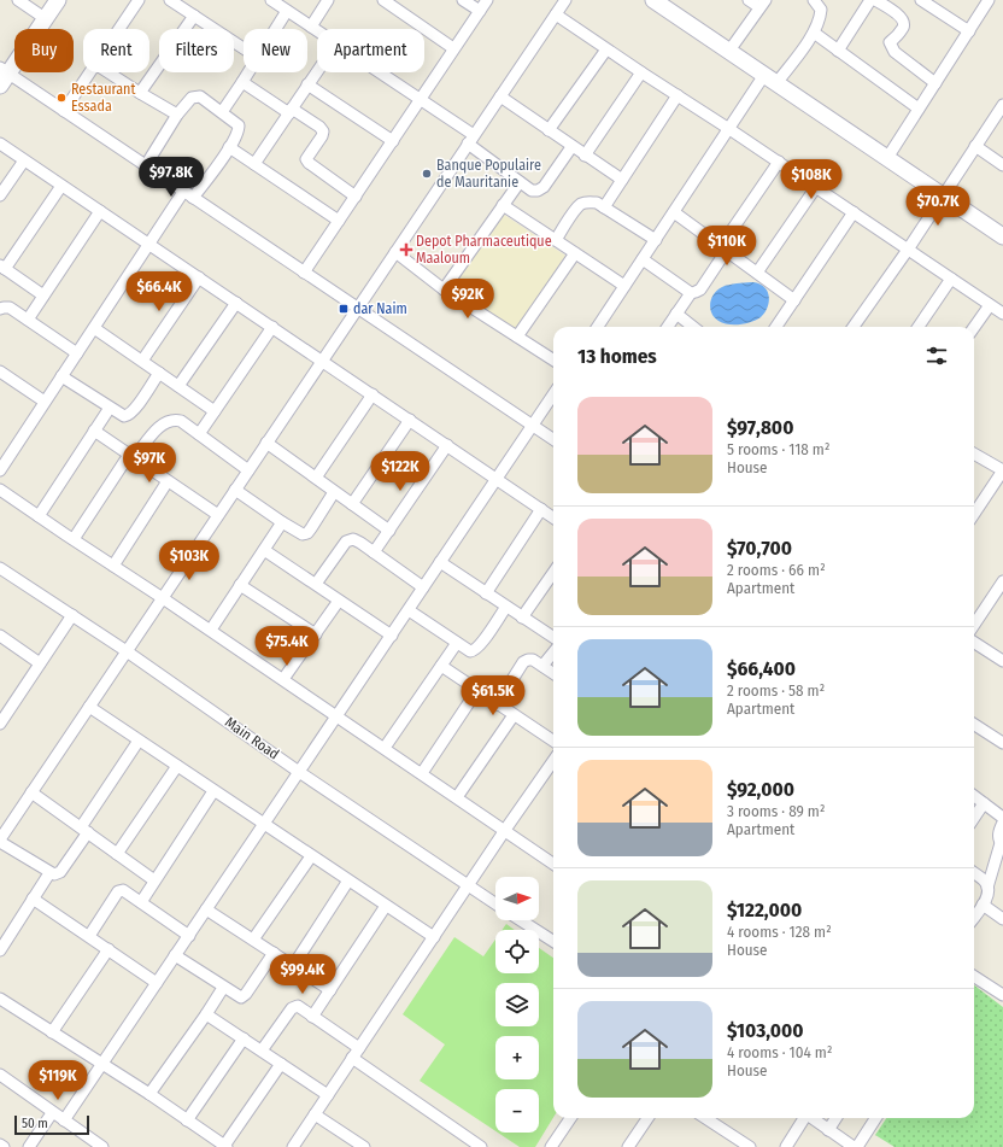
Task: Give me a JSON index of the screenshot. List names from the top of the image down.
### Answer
{
  "streets": {
    "street": ["Main Road"]
  },
  "places": {
    "other": ["Restaurant Essada", "Banque Populaire de Mauritanie"],
    "health": ["Depot Pharmaceutique Maaloum"],
    "transit": ["dar Naim"]
  },
  "scale_bar": "50 m",
  "north": "right",
  "page": {
    "chip": [
      "Buy",
      "Rent",
      "Filters",
      "New",
      "Apartment"
    ],
    "price": [
      "$97.8K",
      "$108K",
      "$70.7K",
      "$110K",
      "$66.4K",
      "$92K",
      "$97K",
      "$122K",
      "$103K",
      "$75.4K",
      "$61.5K",
      "$99.4K",
      "$119K"
    ],
    "heading": "13 homes",
    "list": [
      {
        "name": "$97,800",
        "note": "5 rooms · 118 m² · House"
      },
      {
        "name": "$70,700",
        "note": "2 rooms · 66 m² · Apartment"
      },
      {
        "name": "$66,400",
        "note": "2 rooms · 58 m² · Apartment"
      },
      {
        "name": "$92,000",
        "note": "3 rooms · 89 m² · Apartment"
      },
      {
        "name": "$122,000",
        "note": "4 rooms · 128 m² · House"
      },
      {
        "name": "$103,000",
        "note": "4 rooms · 104 m² · House"
      }
    ],
    "map_buttons": ["+", "−"],
    "scale": "50 m"
  }
}
